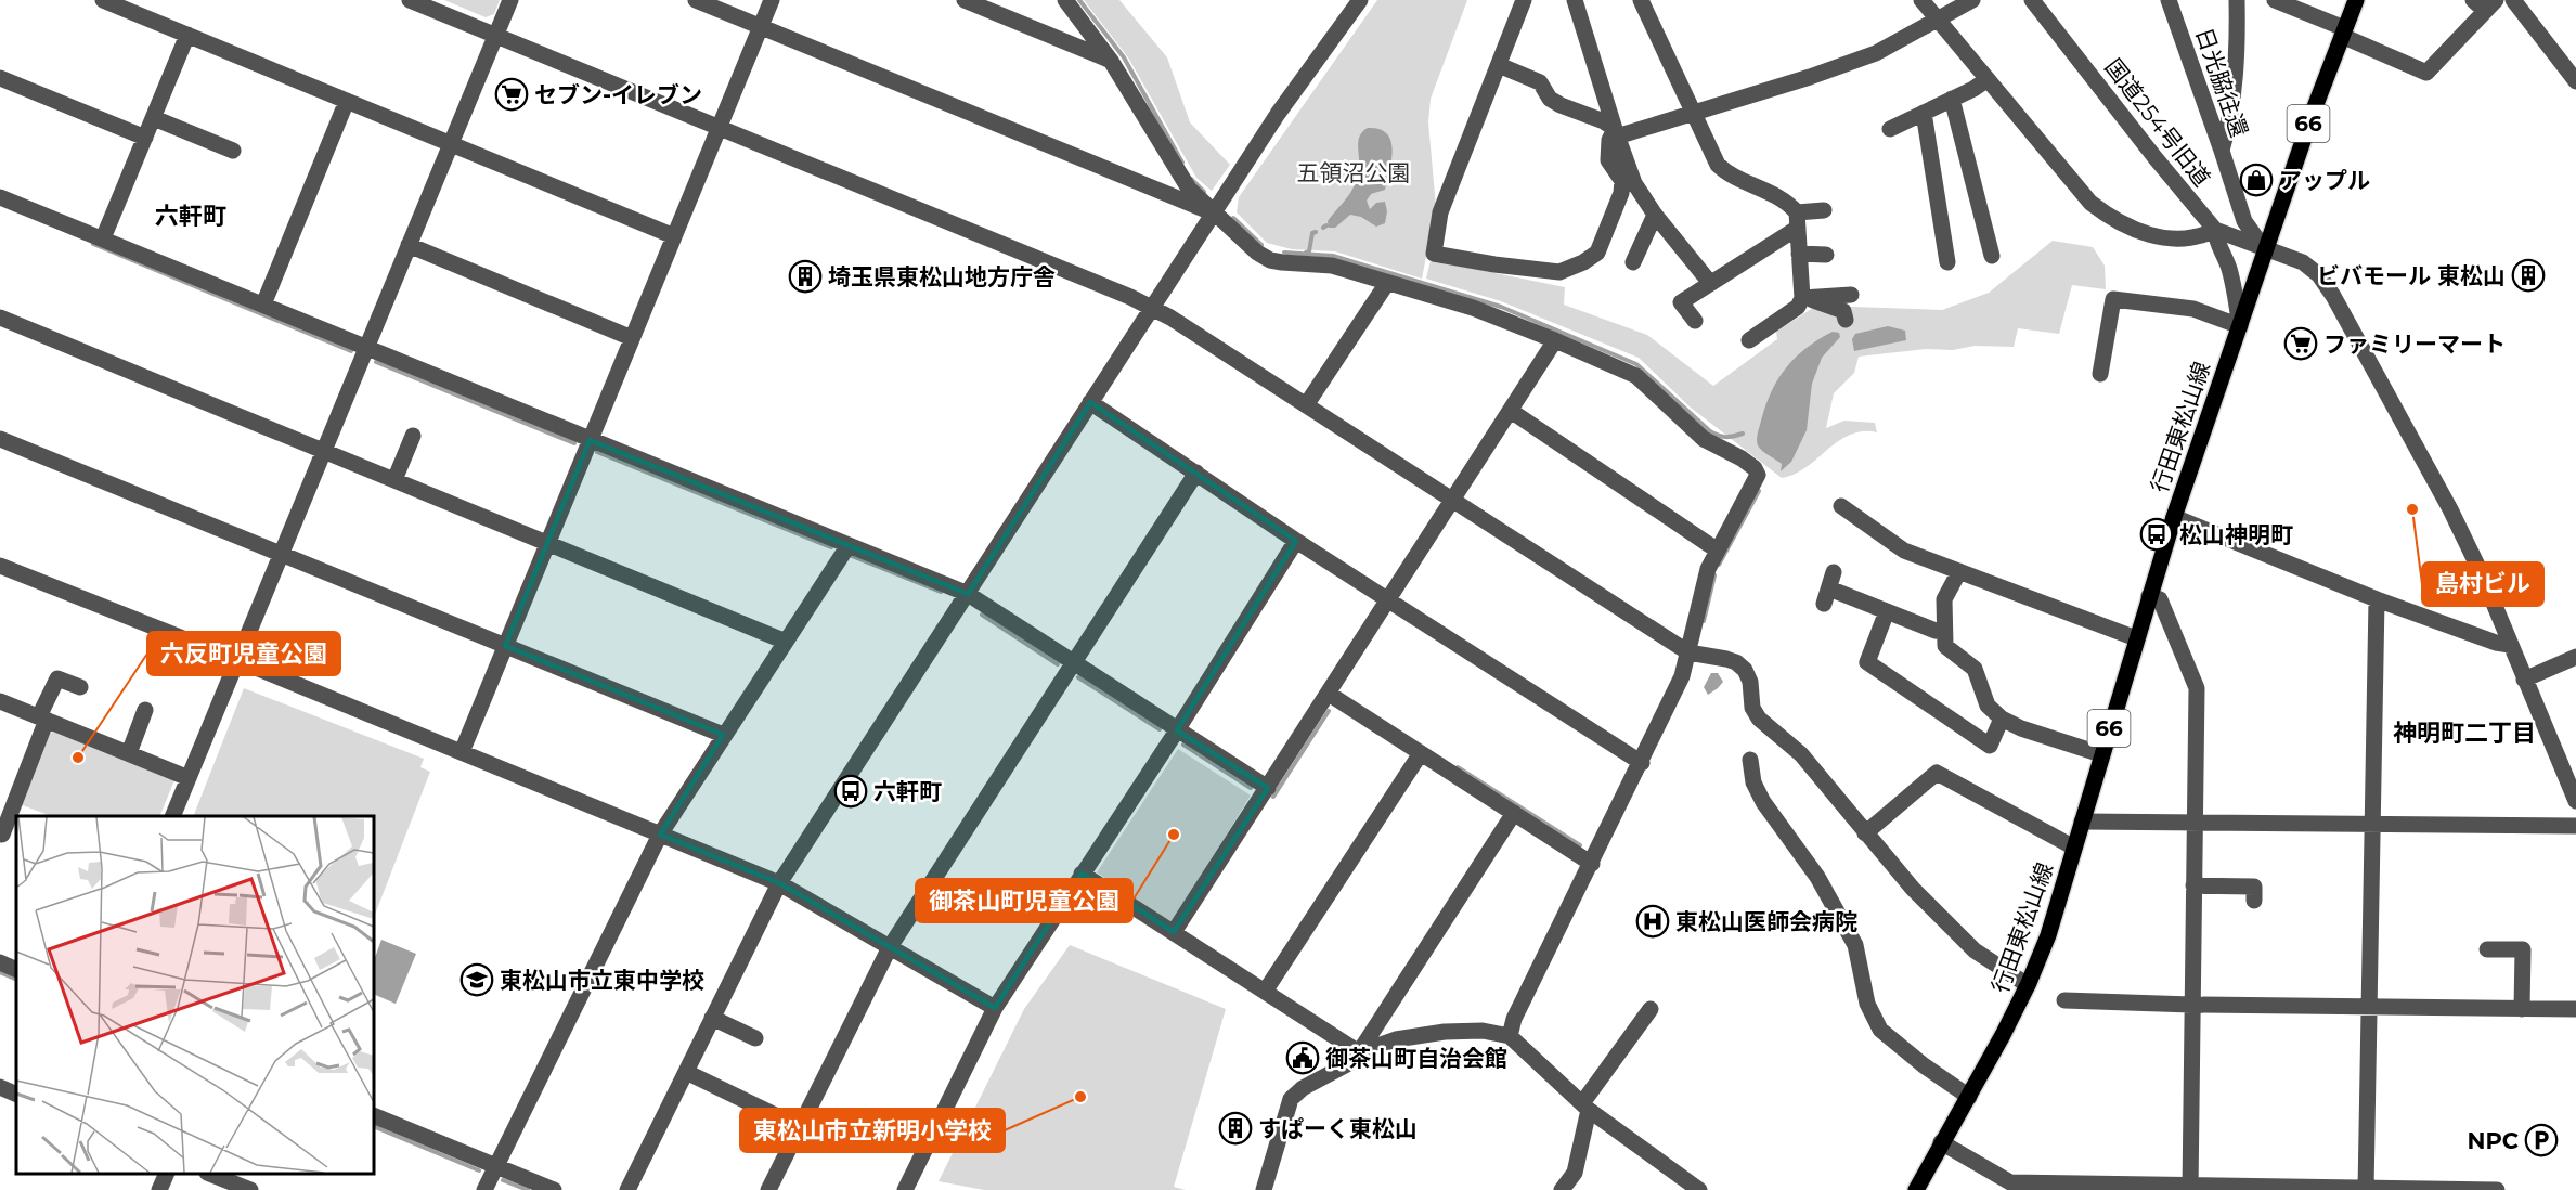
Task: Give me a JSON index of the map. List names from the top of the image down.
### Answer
{
  "streets": {
    "main road": ["66", "行田東松山線"],
    "street": ["日光脇往還", "国道254号旧道"]
  },
  "crossings": [
    ["日光脇往還", "国道254号旧道"],
    ["日光脇往還", "行田東松山線"],
    ["国道254号旧道", "行田東松山線"]
  ],
  "districts": ["六軒町", "神明町二丁目"],
  "parks": ["五領沼公園"],
  "places": {
    "supermarket": ["セブン-イレブン", "ファミリーマート"],
    "shop": ["アップル"],
    "building": ["ビバモール 東松山", "埼玉県東松山地方庁舎", "すぱーく東松山"],
    "other": [
      "島村ビル",
      "六反町児童公園",
      "御茶山町児童公園",
      "東松山市立新明小学校"
    ],
    "bus stop": ["松山神明町", "六軒町"],
    "hospital": ["東松山医師会病院"],
    "school or university": ["東松山市立東中学校"],
    "public building": ["御茶山町自治会館"],
    "parking": ["NPC"]
  }
}
